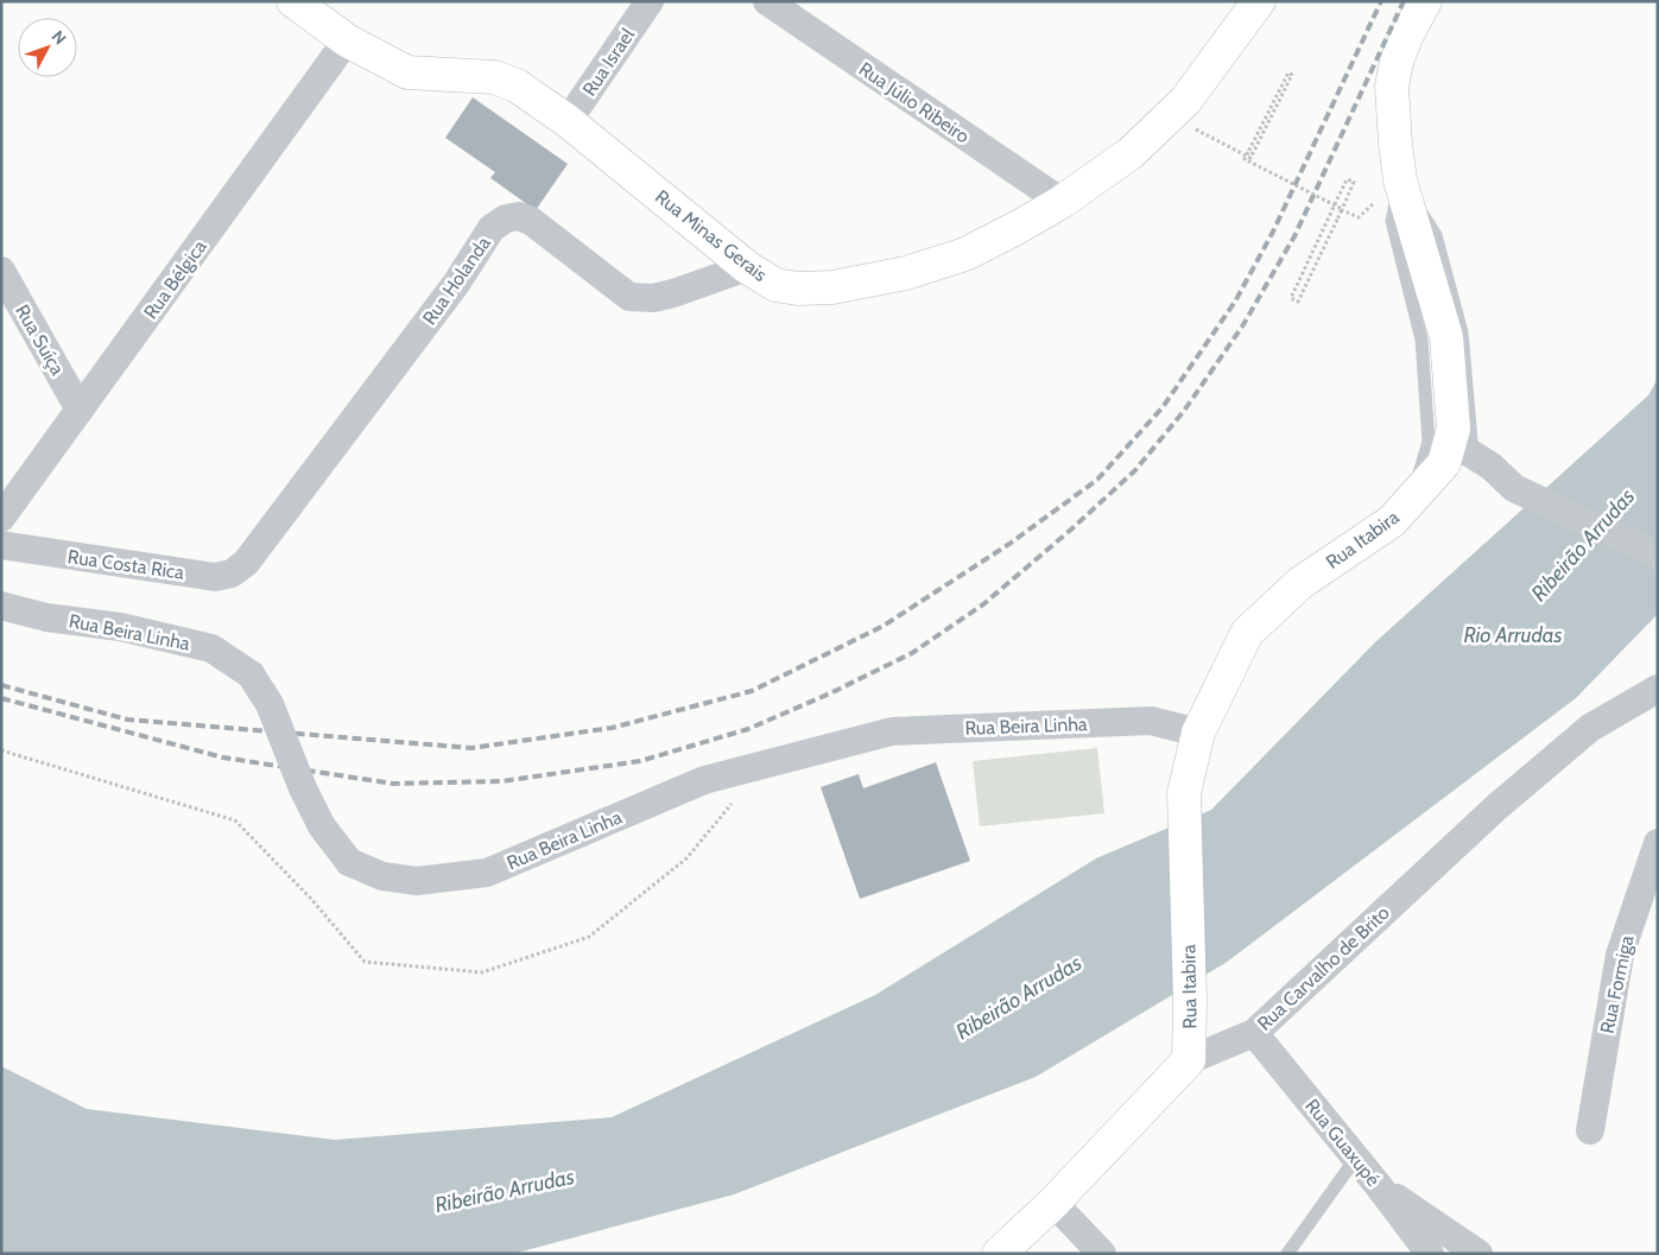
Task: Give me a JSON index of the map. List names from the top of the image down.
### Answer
{
  "streets": {
    "street": [
      "Rua Israel",
      "Rua Júlio Ribeiro",
      "Rua Minas Gerais",
      "Rua Bélgica",
      "Rua Holanda",
      "Rua Suíça",
      "Rua Itabira",
      "Rua Costa Rica",
      "Rua Beira Linha",
      "Rua Carvalho de Brito",
      "Rua Formiga",
      "Rua Guaxupé"
    ]
  },
  "crossings": [
    ["Rua Israel", "Rua Minas Gerais"],
    ["Rua Júlio Ribeiro", "Rua Minas Gerais"],
    ["Rua Minas Gerais", "Rua Bélgica"],
    ["Rua Minas Gerais", "Rua Holanda"],
    ["Rua Bélgica", "Rua Suíça"],
    ["Rua Holanda", "Rua Costa Rica"],
    ["Rua Itabira", "Rua Beira Linha"],
    ["Rua Itabira", "Rua Carvalho de Brito"],
    ["Rua Carvalho de Brito", "Rua Guaxupé"]
  ],
  "water": ["Ribeirão Arrudas", "Rio Arrudas"],
  "north": "top right"
}
